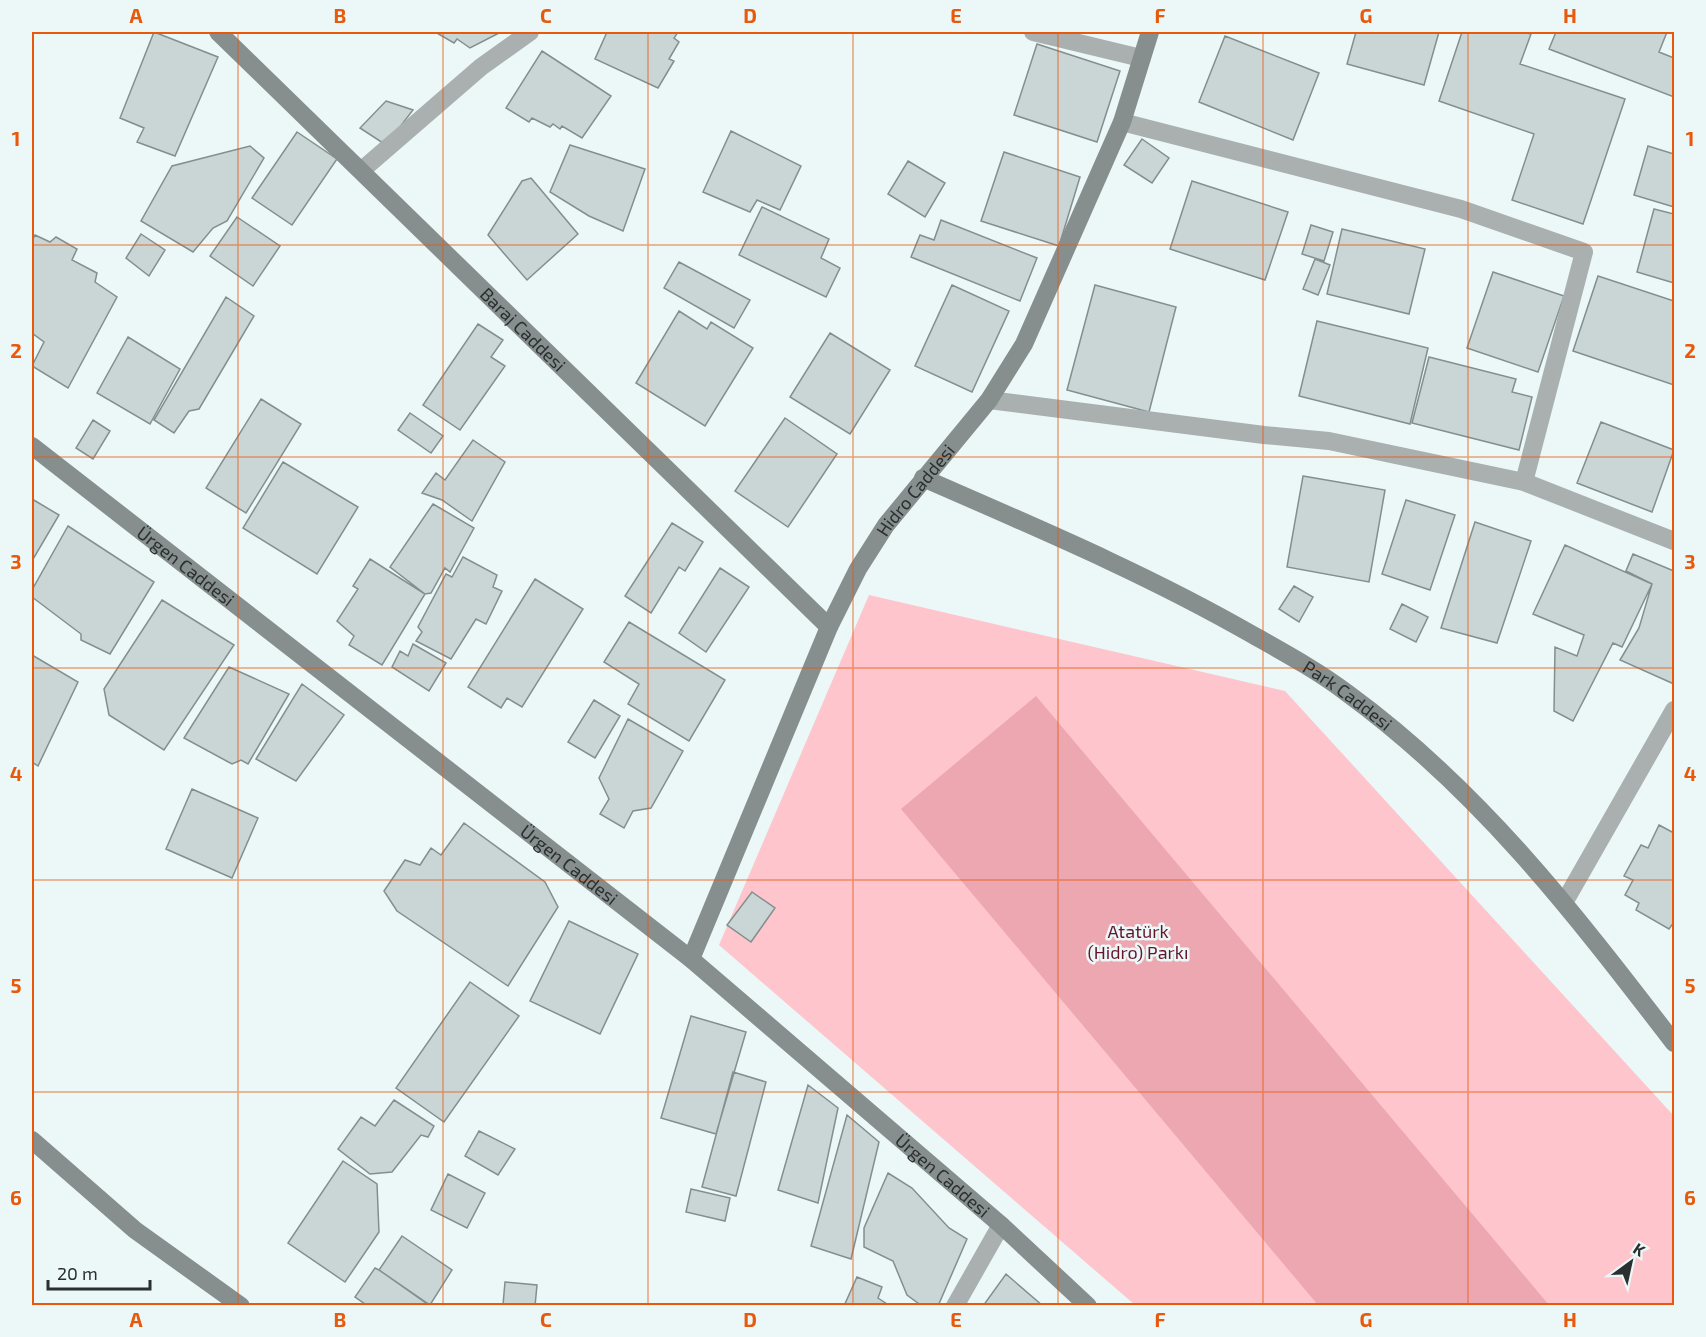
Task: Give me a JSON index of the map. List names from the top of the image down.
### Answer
{
  "streets": {
    "street": [
      "Baraj Caddesi",
      "Hidro Caddesi",
      "Ürgen Caddesi",
      "Park Caddesi"
    ]
  },
  "crossings": [
    ["Baraj Caddesi", "Hidro Caddesi"],
    ["Hidro Caddesi", "Ürgen Caddesi"],
    ["Hidro Caddesi", "Park Caddesi"]
  ],
  "parks": ["Atatürk (Hidro) Parkı"],
  "scale_bar": "20 m",
  "north": "top right",
  "grid": {
    "columns": [
      "A",
      "B",
      "C",
      "D",
      "E",
      "F",
      "G",
      "H"
    ],
    "rows": [
      "1",
      "2",
      "3",
      "4",
      "5",
      "6"
    ]
  }
}
